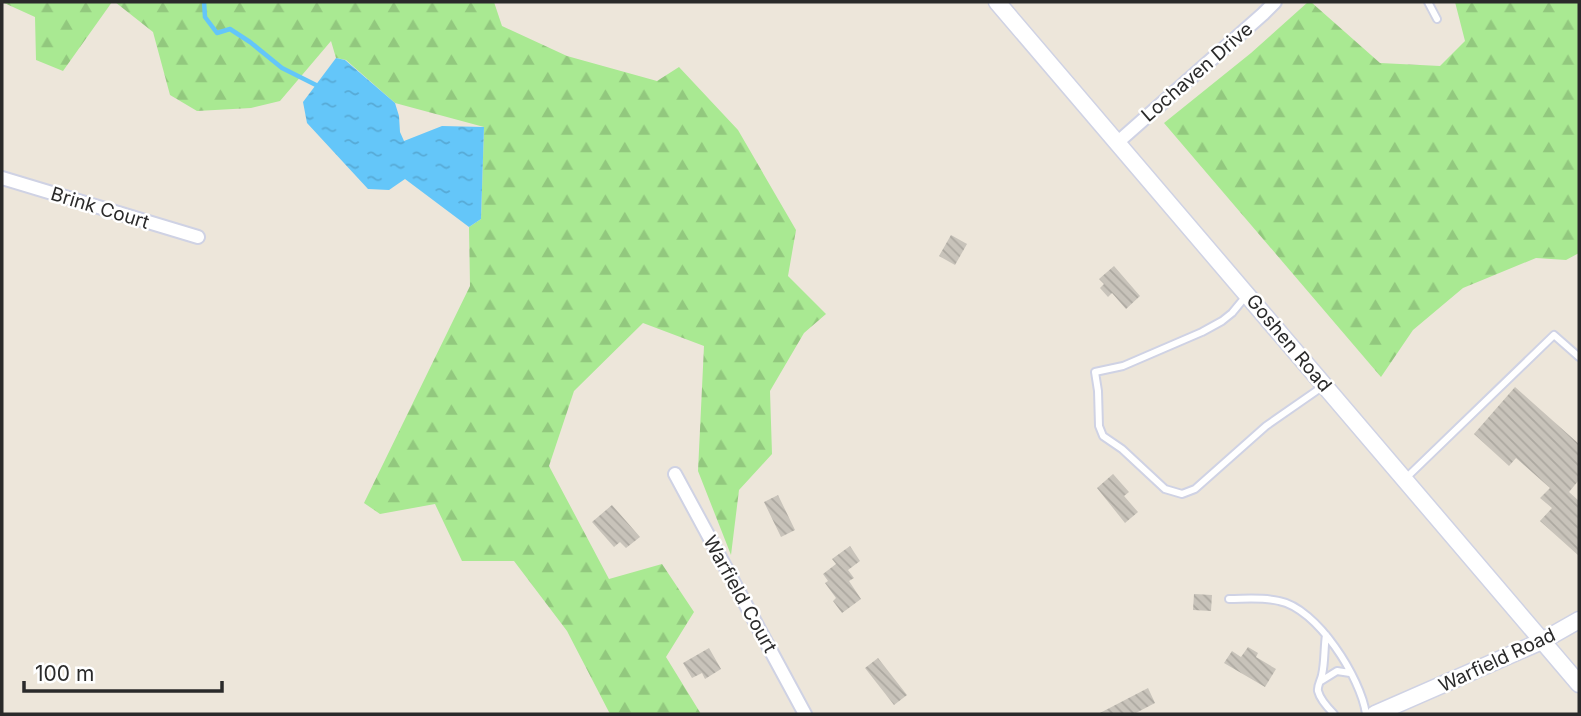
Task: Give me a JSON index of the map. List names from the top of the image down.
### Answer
{
  "streets": {
    "street": [
      "Lochaven Drive",
      "Brink Court",
      "Goshen Road",
      "Warfield Court",
      "Warfield Road"
    ]
  },
  "crossings": [
    ["Lochaven Drive", "Goshen Road"],
    ["Goshen Road", "Warfield Road"]
  ],
  "scale_bar": "100 m"
}
